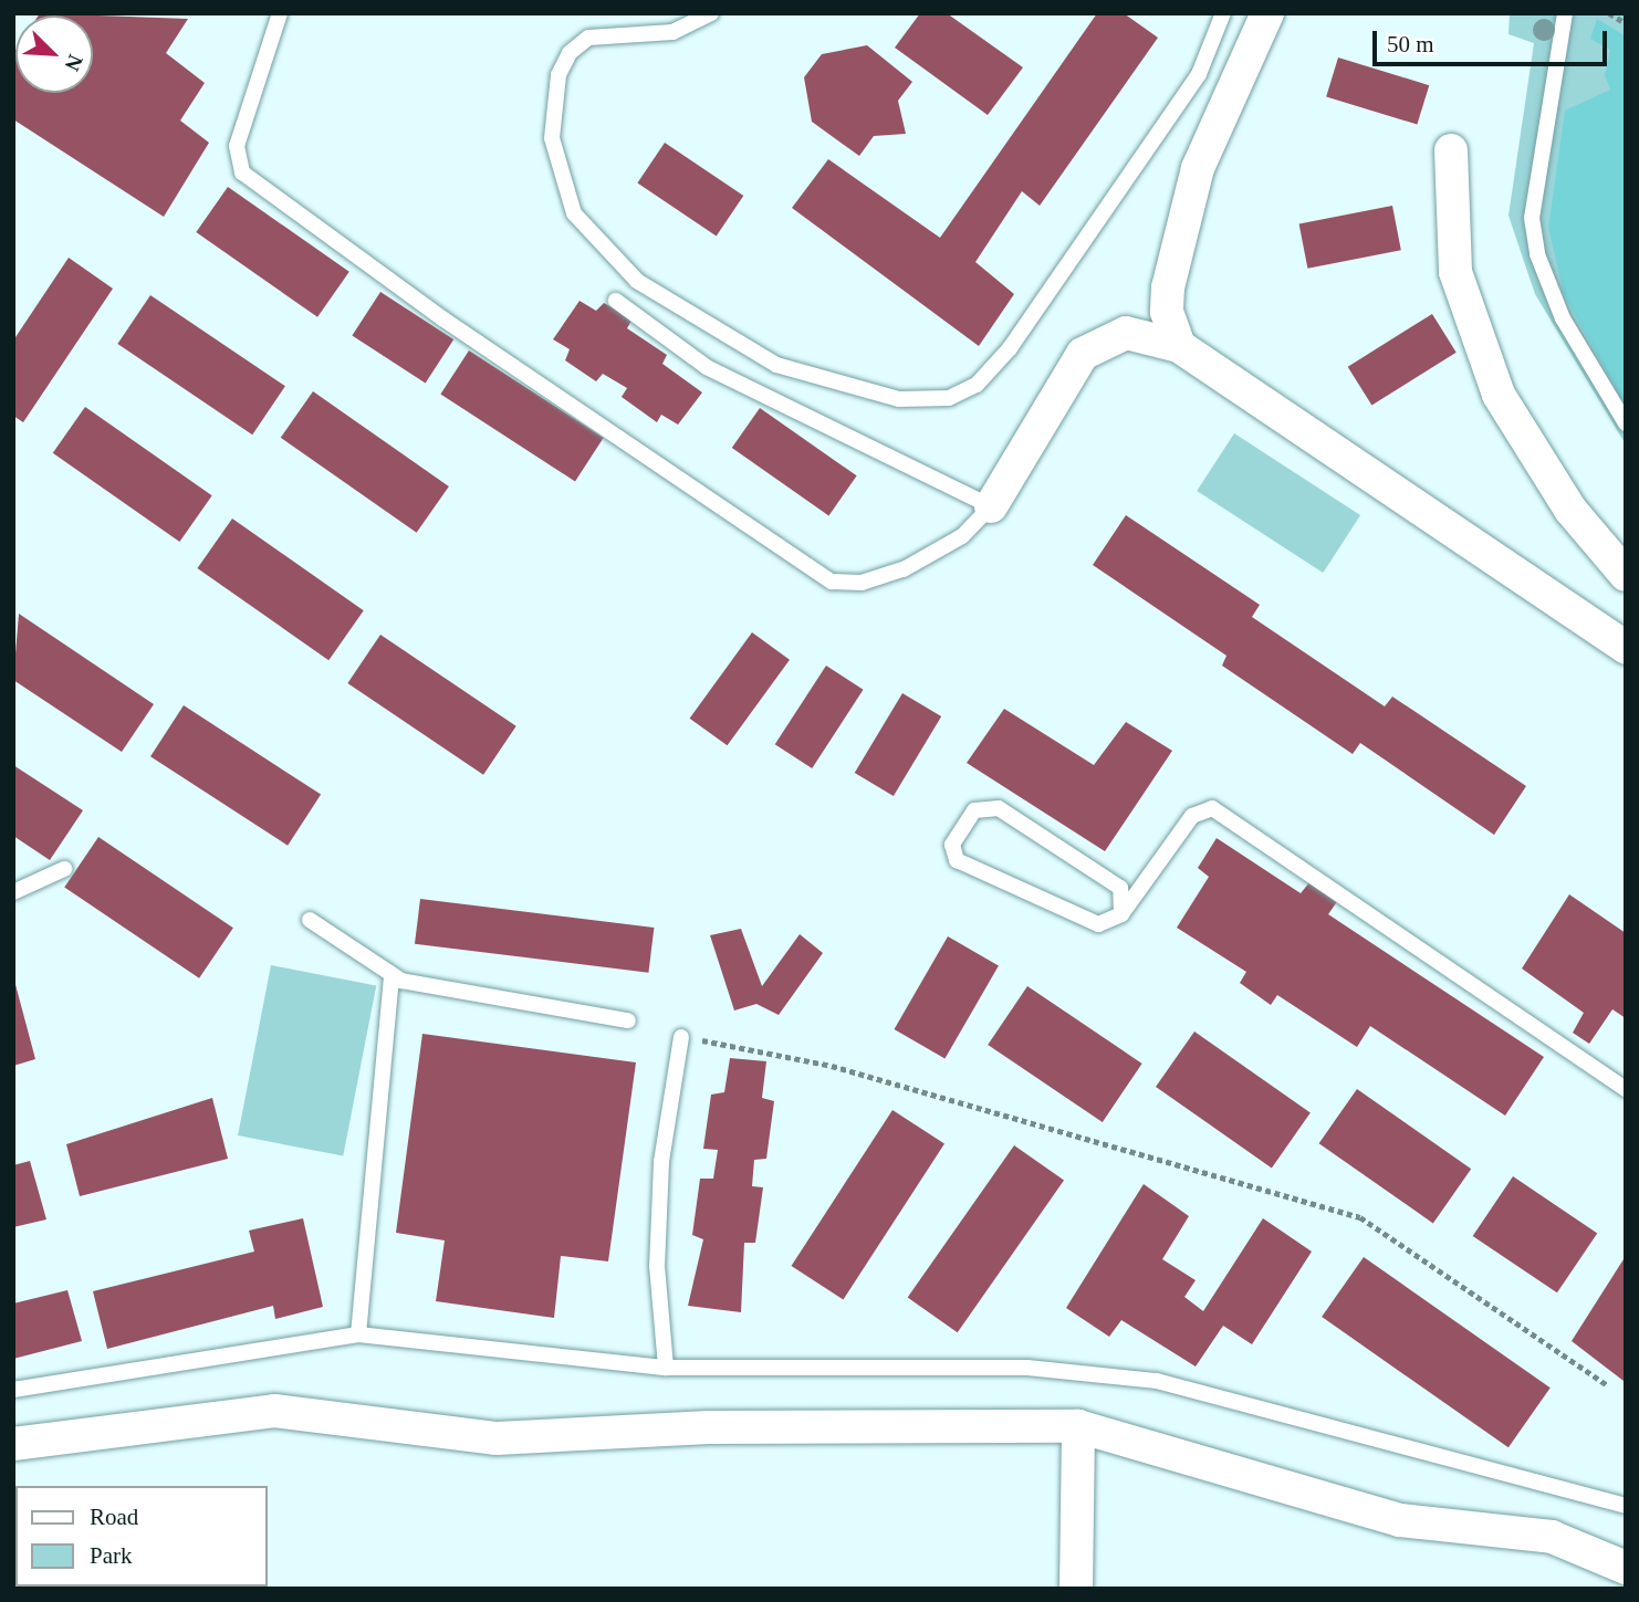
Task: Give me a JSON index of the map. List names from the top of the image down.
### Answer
{
  "legend": ["Road", "Park"],
  "scale_bar": "50 m",
  "north": "bottom right"
}
